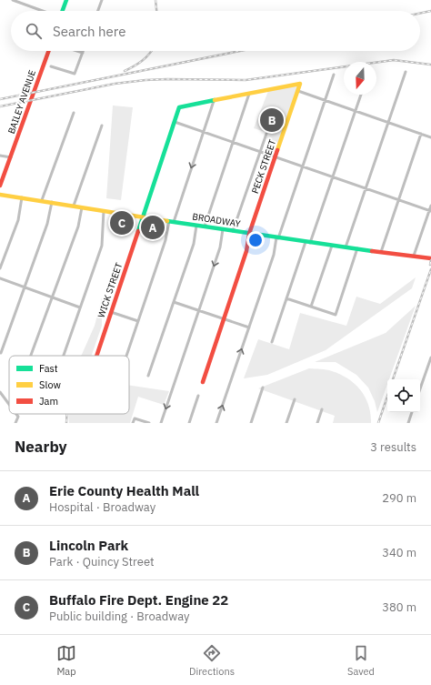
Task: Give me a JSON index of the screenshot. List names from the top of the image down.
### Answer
{
  "streets": {
    "street": [
      "BAILEY AVENUE",
      "PECK STREET",
      "BROADWAY",
      "WICK STREET"
    ]
  },
  "crossings": [
    ["PECK STREET", "BROADWAY"],
    ["BROADWAY", "WICK STREET"]
  ],
  "legend": ["Fast", "Slow", "Jam"],
  "north": "bottom",
  "page": {
    "search": "Search here",
    "pins": ["B", "C", "A"],
    "heading": ["Nearby", "3 results"],
    "list": [
      {
        "mark": "A",
        "name": "Erie County Health Mall",
        "note": "Hospital · Broadway",
        "value": "290 m"
      },
      {
        "mark": "B",
        "name": "Lincoln Park",
        "note": "Park · Quincy Street",
        "value": "340 m"
      },
      {
        "mark": "C",
        "name": "Buffalo Fire Dept. Engine 22",
        "note": "Public building · Broadway",
        "value": "380 m"
      }
    ],
    "nav": ["Map", "Directions", "Saved"]
  }
}
